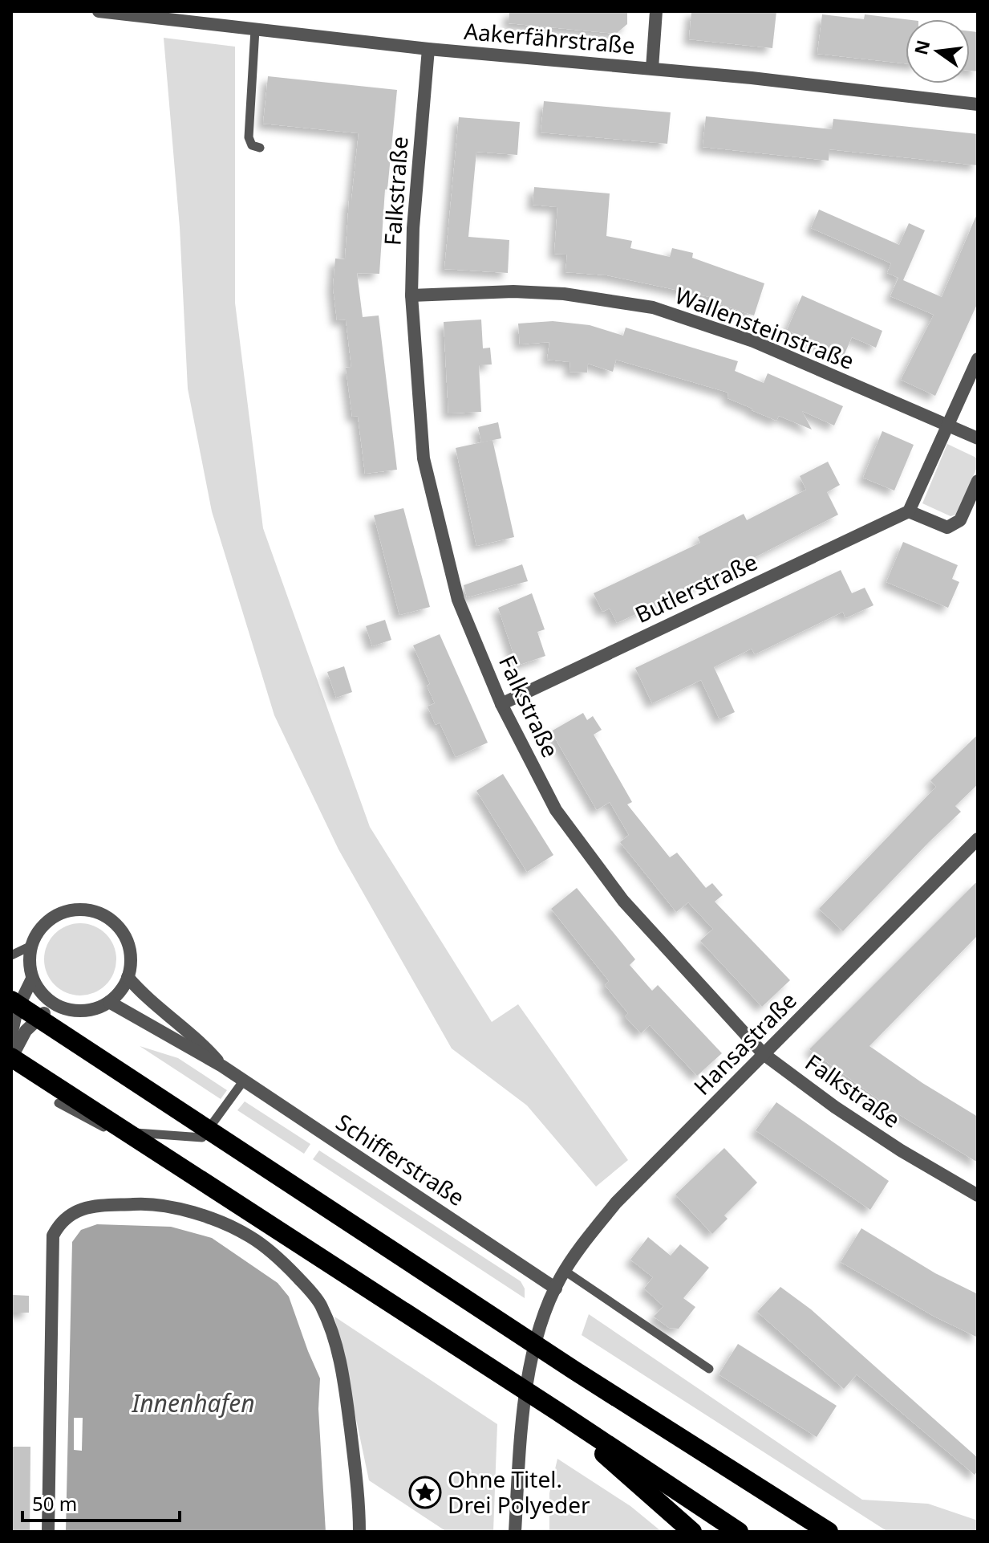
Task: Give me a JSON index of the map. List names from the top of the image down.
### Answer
{
  "streets": {
    "street": [
      "Aakerfährstraße",
      "Falkstraße",
      "Wallensteinstraße",
      "Butlerstraße",
      "Hansastraße",
      "Schifferstraße"
    ]
  },
  "crossings": [
    ["Aakerfährstraße", "Falkstraße"],
    ["Falkstraße", "Wallensteinstraße"],
    ["Falkstraße", "Butlerstraße"],
    ["Falkstraße", "Hansastraße"],
    ["Hansastraße", "Schifferstraße"]
  ],
  "water": ["Innenhafen"],
  "places": {
    "place": ["Ohne Titel. Drei Polyeder"]
  },
  "scale_bar": "50 m",
  "north": "left"
}
